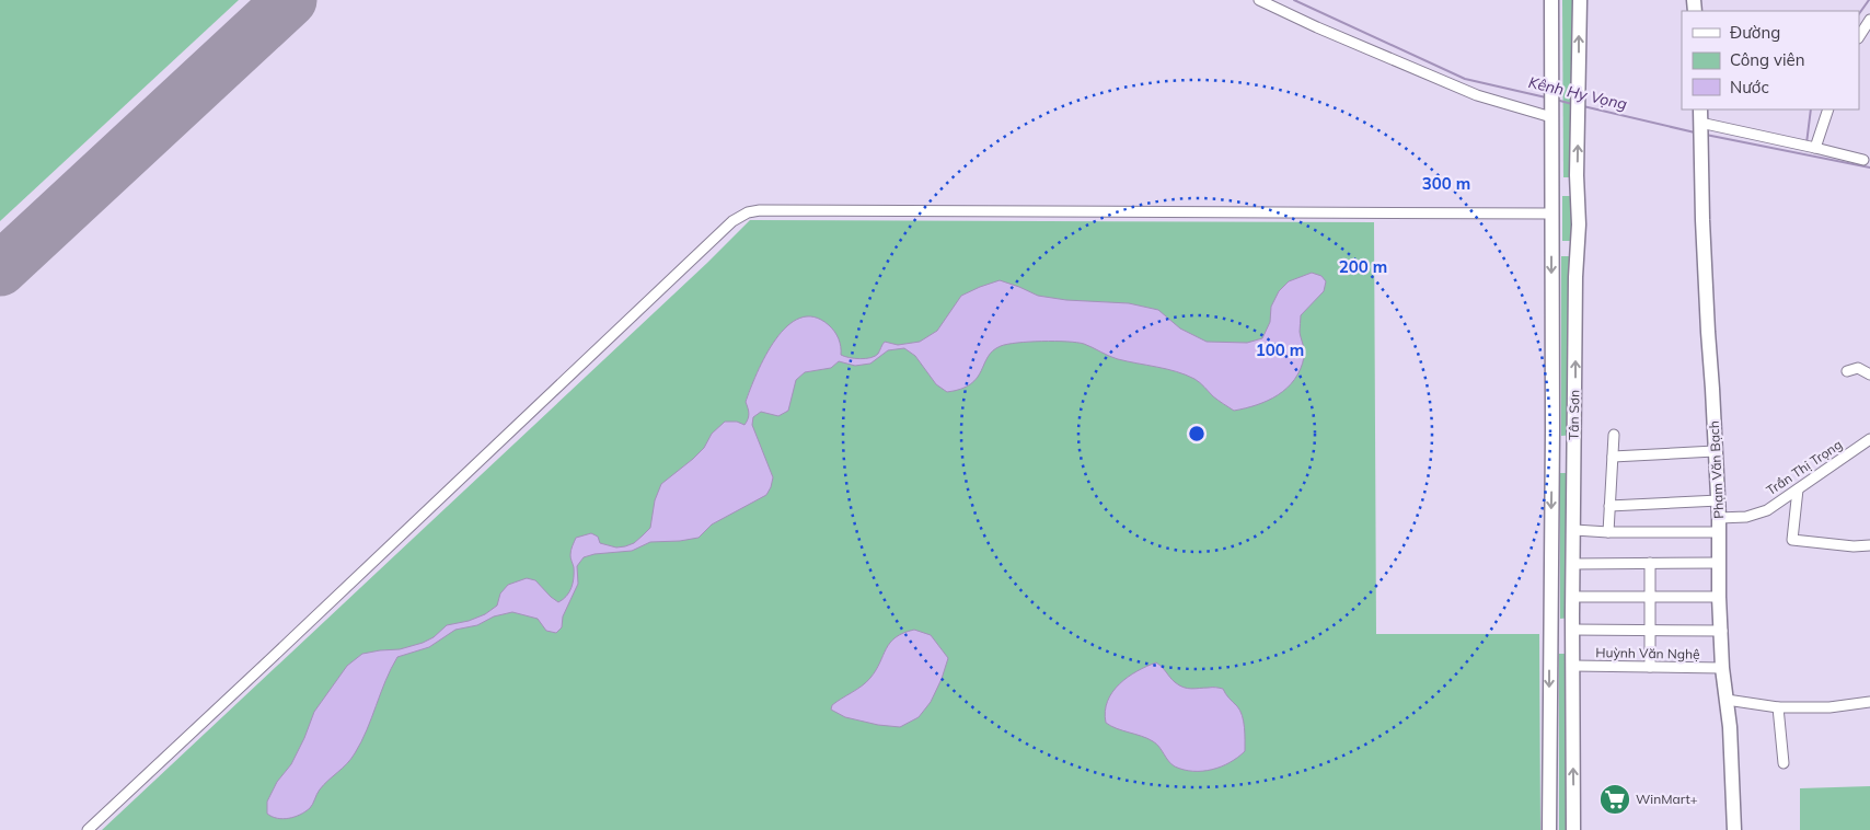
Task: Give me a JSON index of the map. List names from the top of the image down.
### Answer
{
  "streets": {
    "street": [
      "Tân Sơn",
      "Trần Thị Trọng",
      "Phạm Văn Bạch",
      "Huỳnh Văn Nghệ"
    ]
  },
  "crossings": [
    ["Tân Sơn", "Trần Thị Trọng"],
    ["Tân Sơn", "Huỳnh Văn Nghệ"],
    ["Trần Thị Trọng", "Phạm Văn Bạch"],
    ["Phạm Văn Bạch", "Huỳnh Văn Nghệ"]
  ],
  "water": ["Kênh Hy Vọng"],
  "places": {
    "supermarket": ["WinMart+"]
  },
  "legend": ["Đường", "Công viên", "Nước"],
  "rings": ["300 m", "200 m", "100 m"]
}
